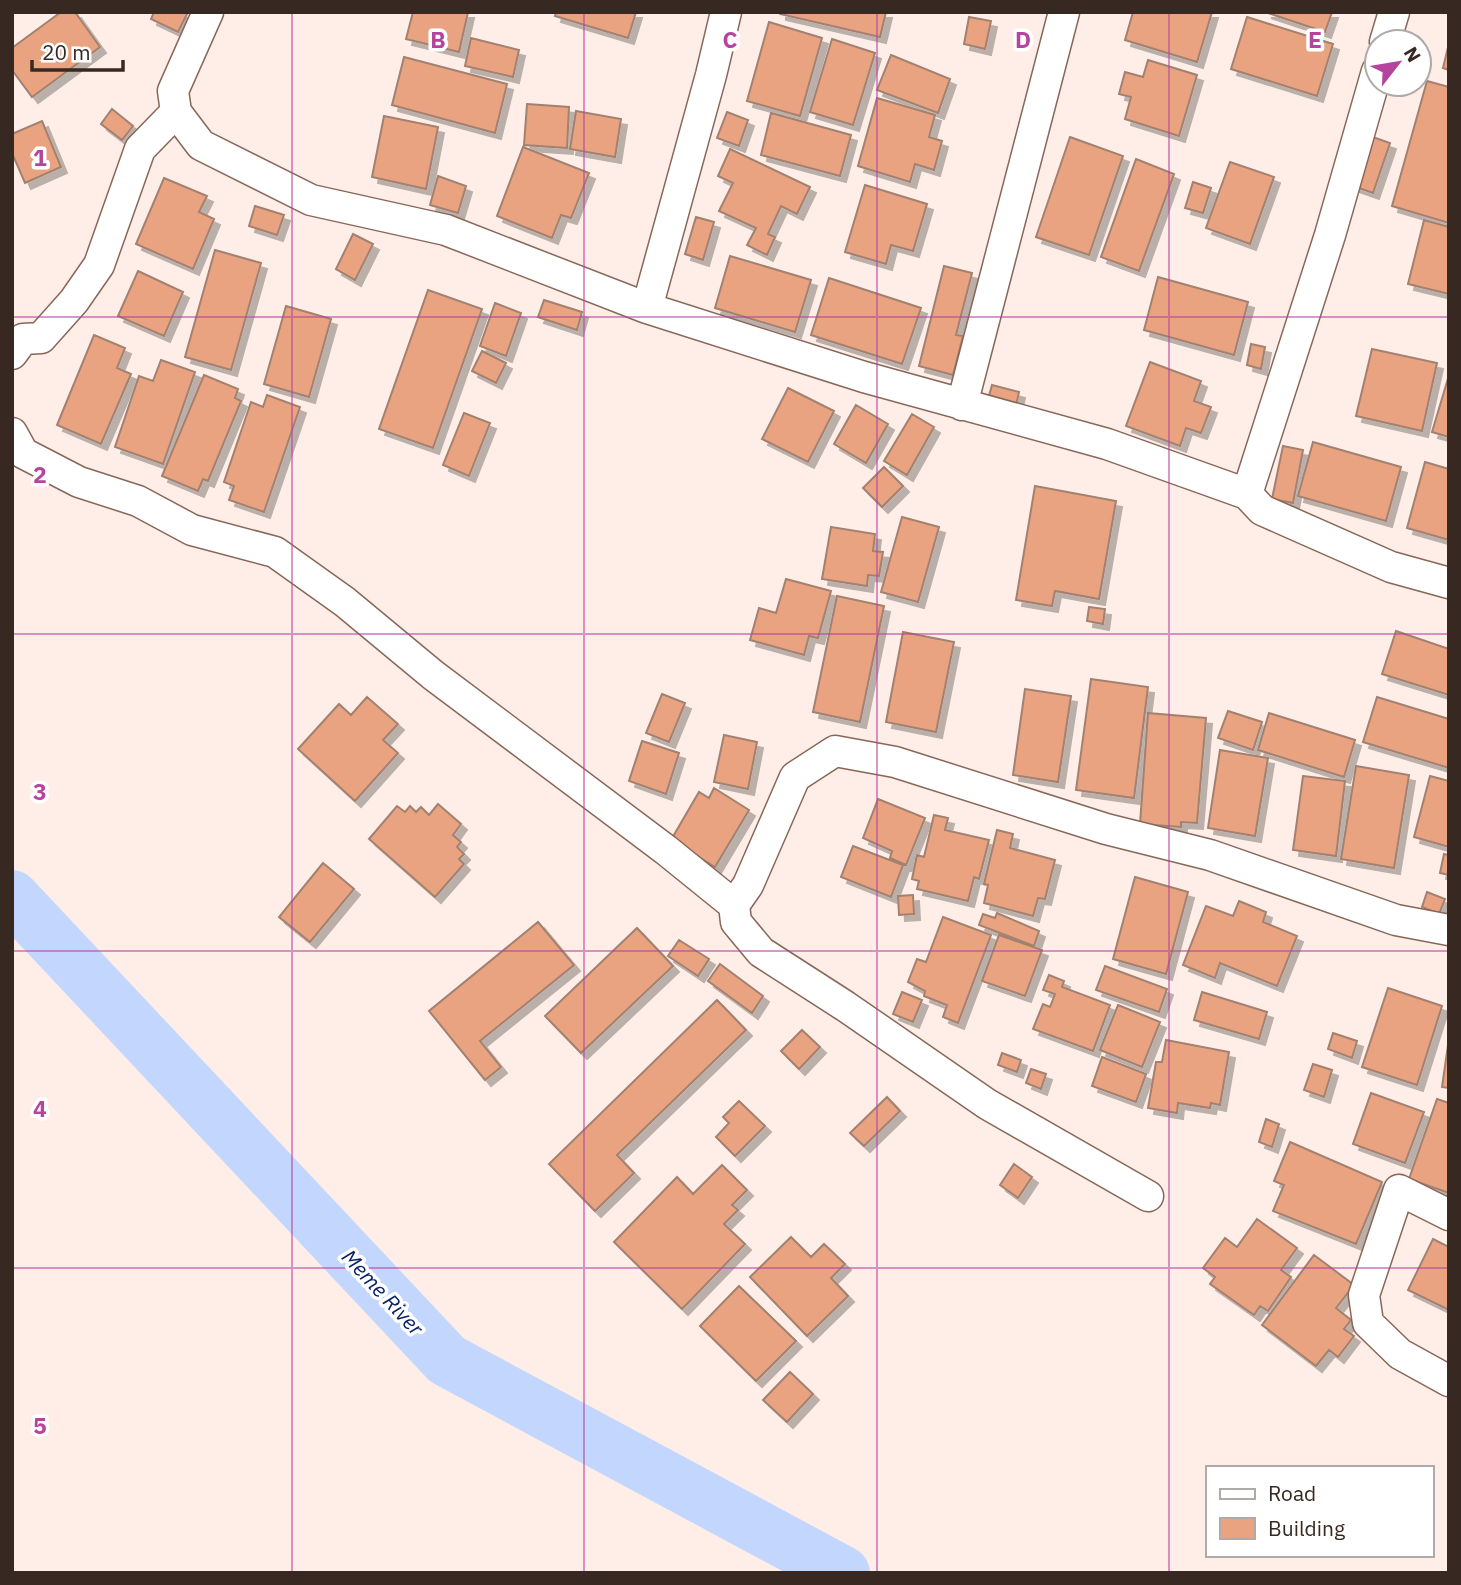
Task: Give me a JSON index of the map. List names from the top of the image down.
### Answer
{
  "water": ["Meme River"],
  "legend": ["Road", "Building"],
  "scale_bar": "20 m",
  "north": "top right",
  "grid": {
    "columns": [
      "B",
      "C",
      "D",
      "E"
    ],
    "rows": [
      "1",
      "2",
      "3",
      "4",
      "5"
    ]
  }
}
